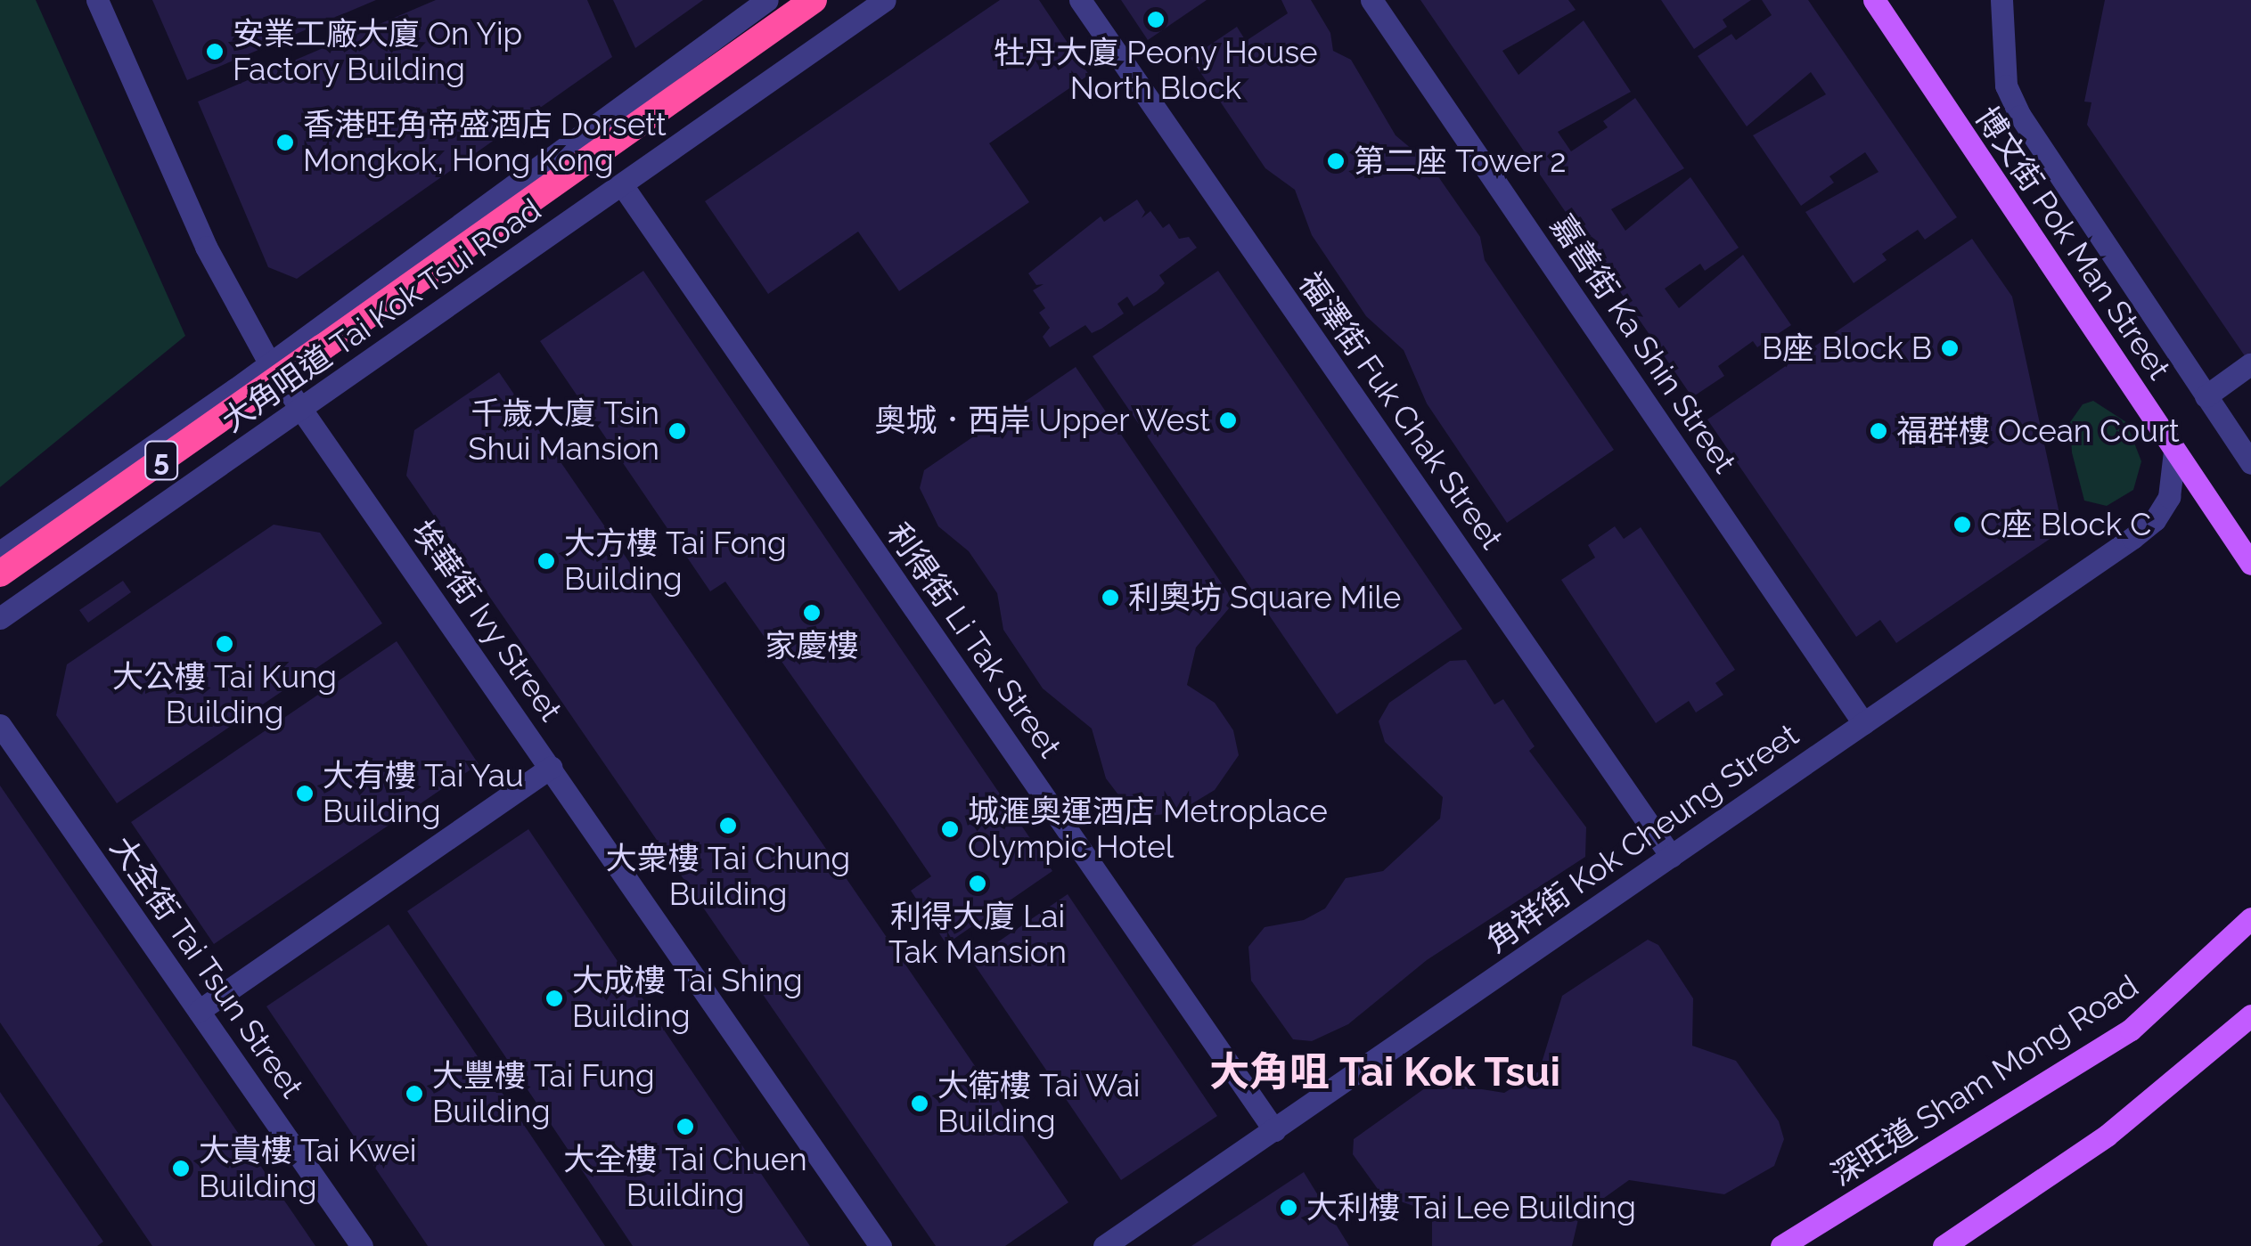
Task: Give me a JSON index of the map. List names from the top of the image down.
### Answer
{
  "streets": {
    "highway": ["5"],
    "main road": ["博文街 Pok Man Street", "深旺道 Sham Mong Road"],
    "street": [
      "大角咀道 Tai Kok Tsui Road",
      "嘉善街 Ka Shin Street",
      "福澤街 Fuk Chak Street",
      "埃華街 Ivy Street",
      "利得街 Li Tak Street",
      "角祥街 Kok Cheung Street",
      "大全街 Tai Tsun Street"
    ]
  },
  "crossings": [
    ["博文街 Pok Man Street", "角祥街 Kok Cheung Street"],
    ["大角咀道 Tai Kok Tsui Road", "埃華街 Ivy Street"],
    ["大角咀道 Tai Kok Tsui Road", "利得街 Li Tak Street"],
    ["嘉善街 Ka Shin Street", "角祥街 Kok Cheung Street"],
    ["福澤街 Fuk Chak Street", "角祥街 Kok Cheung Street"],
    ["利得街 Li Tak Street", "角祥街 Kok Cheung Street"]
  ],
  "districts": ["大角咀 Tai Kok Tsui"],
  "places": [
    "牡丹大廈 Peony House North Block",
    "安業工廠大廈 On Yip Factory Building",
    "香港旺角帝盛酒店 Dorsett Mongkok, Hong Kong",
    "第二座 Tower 2",
    "B座 Block B",
    "奧城．西岸 Upper West",
    "千歲大廈 Tsin Shui Mansion",
    "福群樓 Ocean Court",
    "C座 Block C",
    "大方樓 Tai Fong Building",
    "利奧坊 Square Mile",
    "家慶樓",
    "大公樓 Tai Kung Building",
    "大有樓 Tai Yau Building",
    "大衆樓 Tai Chung Building",
    "城滙奧運酒店 Metroplace Olympic Hotel",
    "利得大廈 Lai Tak Mansion",
    "大成樓 Tai Shing Building",
    "大豐樓 Tai Fung Building",
    "大衛樓 Tai Wai Building",
    "大全樓 Tai Chuen Building",
    "大貴樓 Tai Kwei Building",
    "大利樓 Tai Lee Building"
  ]
}
